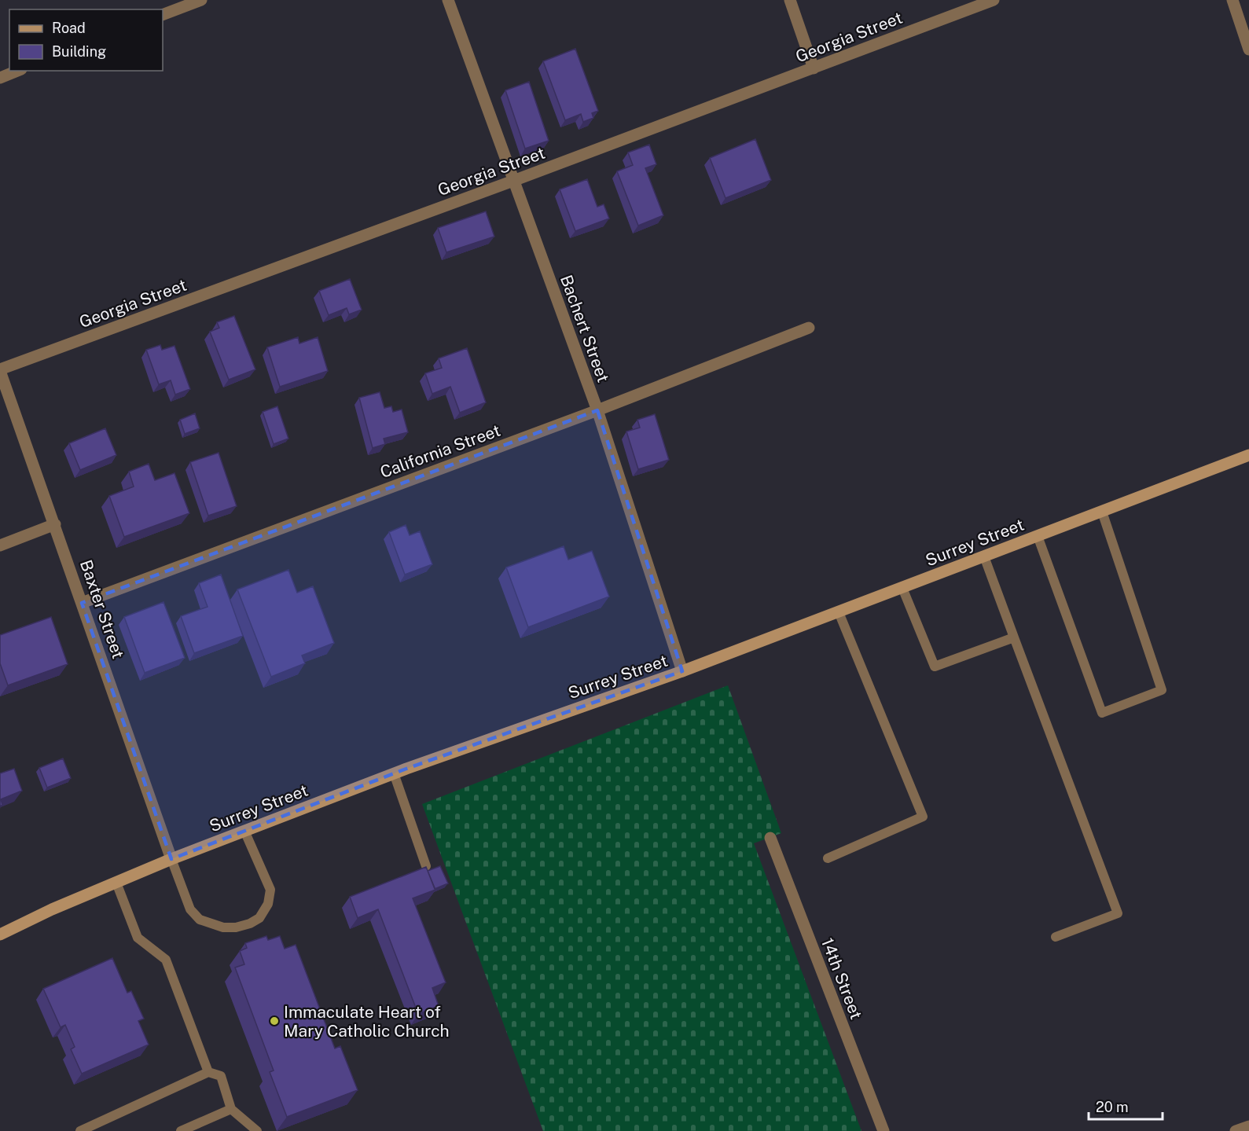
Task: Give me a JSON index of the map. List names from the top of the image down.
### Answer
{
  "streets": {
    "street": [
      "Georgia Street",
      "Bachert Street",
      "California Street",
      "Surrey Street",
      "Baxter Street",
      "14th Street"
    ]
  },
  "crossings": [
    ["Georgia Street", "Bachert Street"],
    ["Georgia Street", "Baxter Street"],
    ["Bachert Street", "California Street"],
    ["Bachert Street", "Surrey Street"],
    ["California Street", "Baxter Street"],
    ["Surrey Street", "Baxter Street"]
  ],
  "places": ["Immaculate Heart of Mary Catholic Church"],
  "legend": ["Road", "Building"],
  "scale_bar": "20 m"
}
